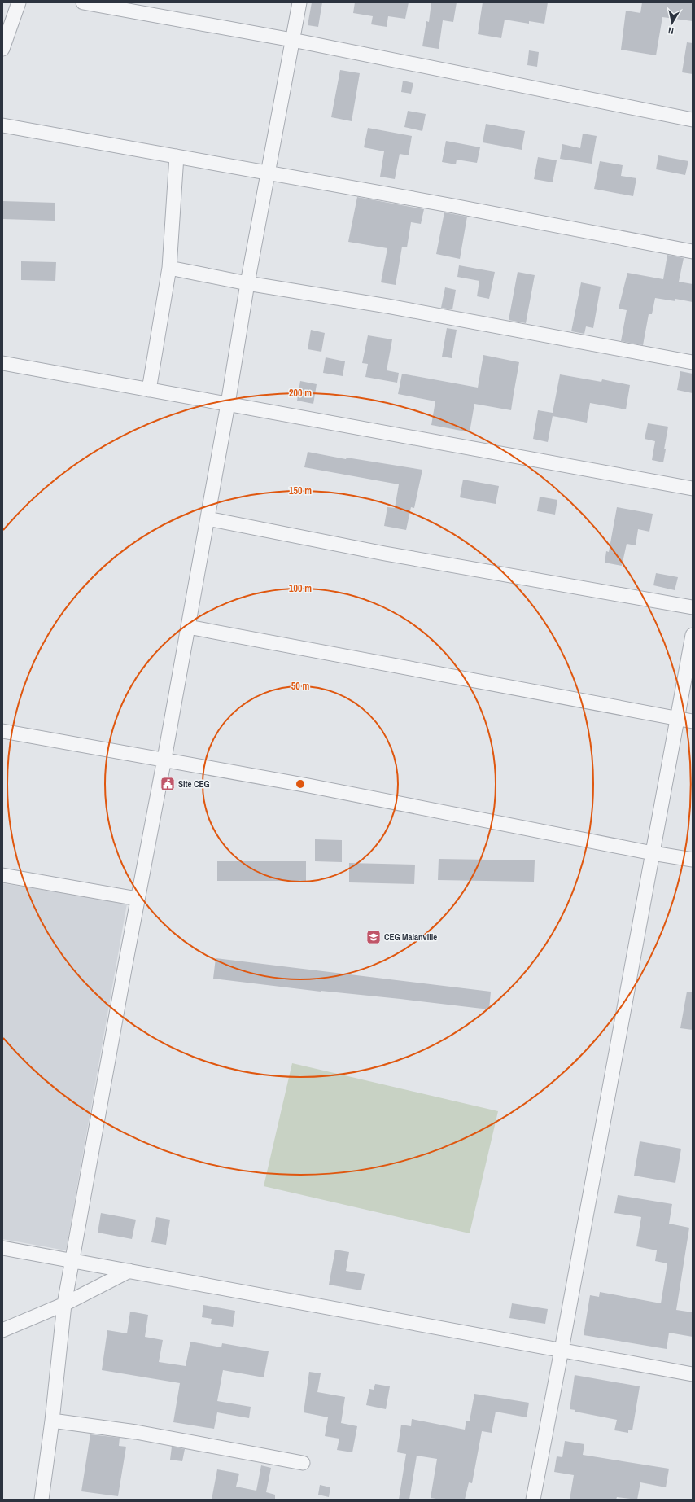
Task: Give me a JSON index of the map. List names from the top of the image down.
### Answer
{
  "places": {
    "public building": ["Site CEG"],
    "school or university": ["CEG Malanville"]
  },
  "north": "bottom",
  "rings": [
    "200 m",
    "150 m",
    "100 m",
    "50 m"
  ]
}
